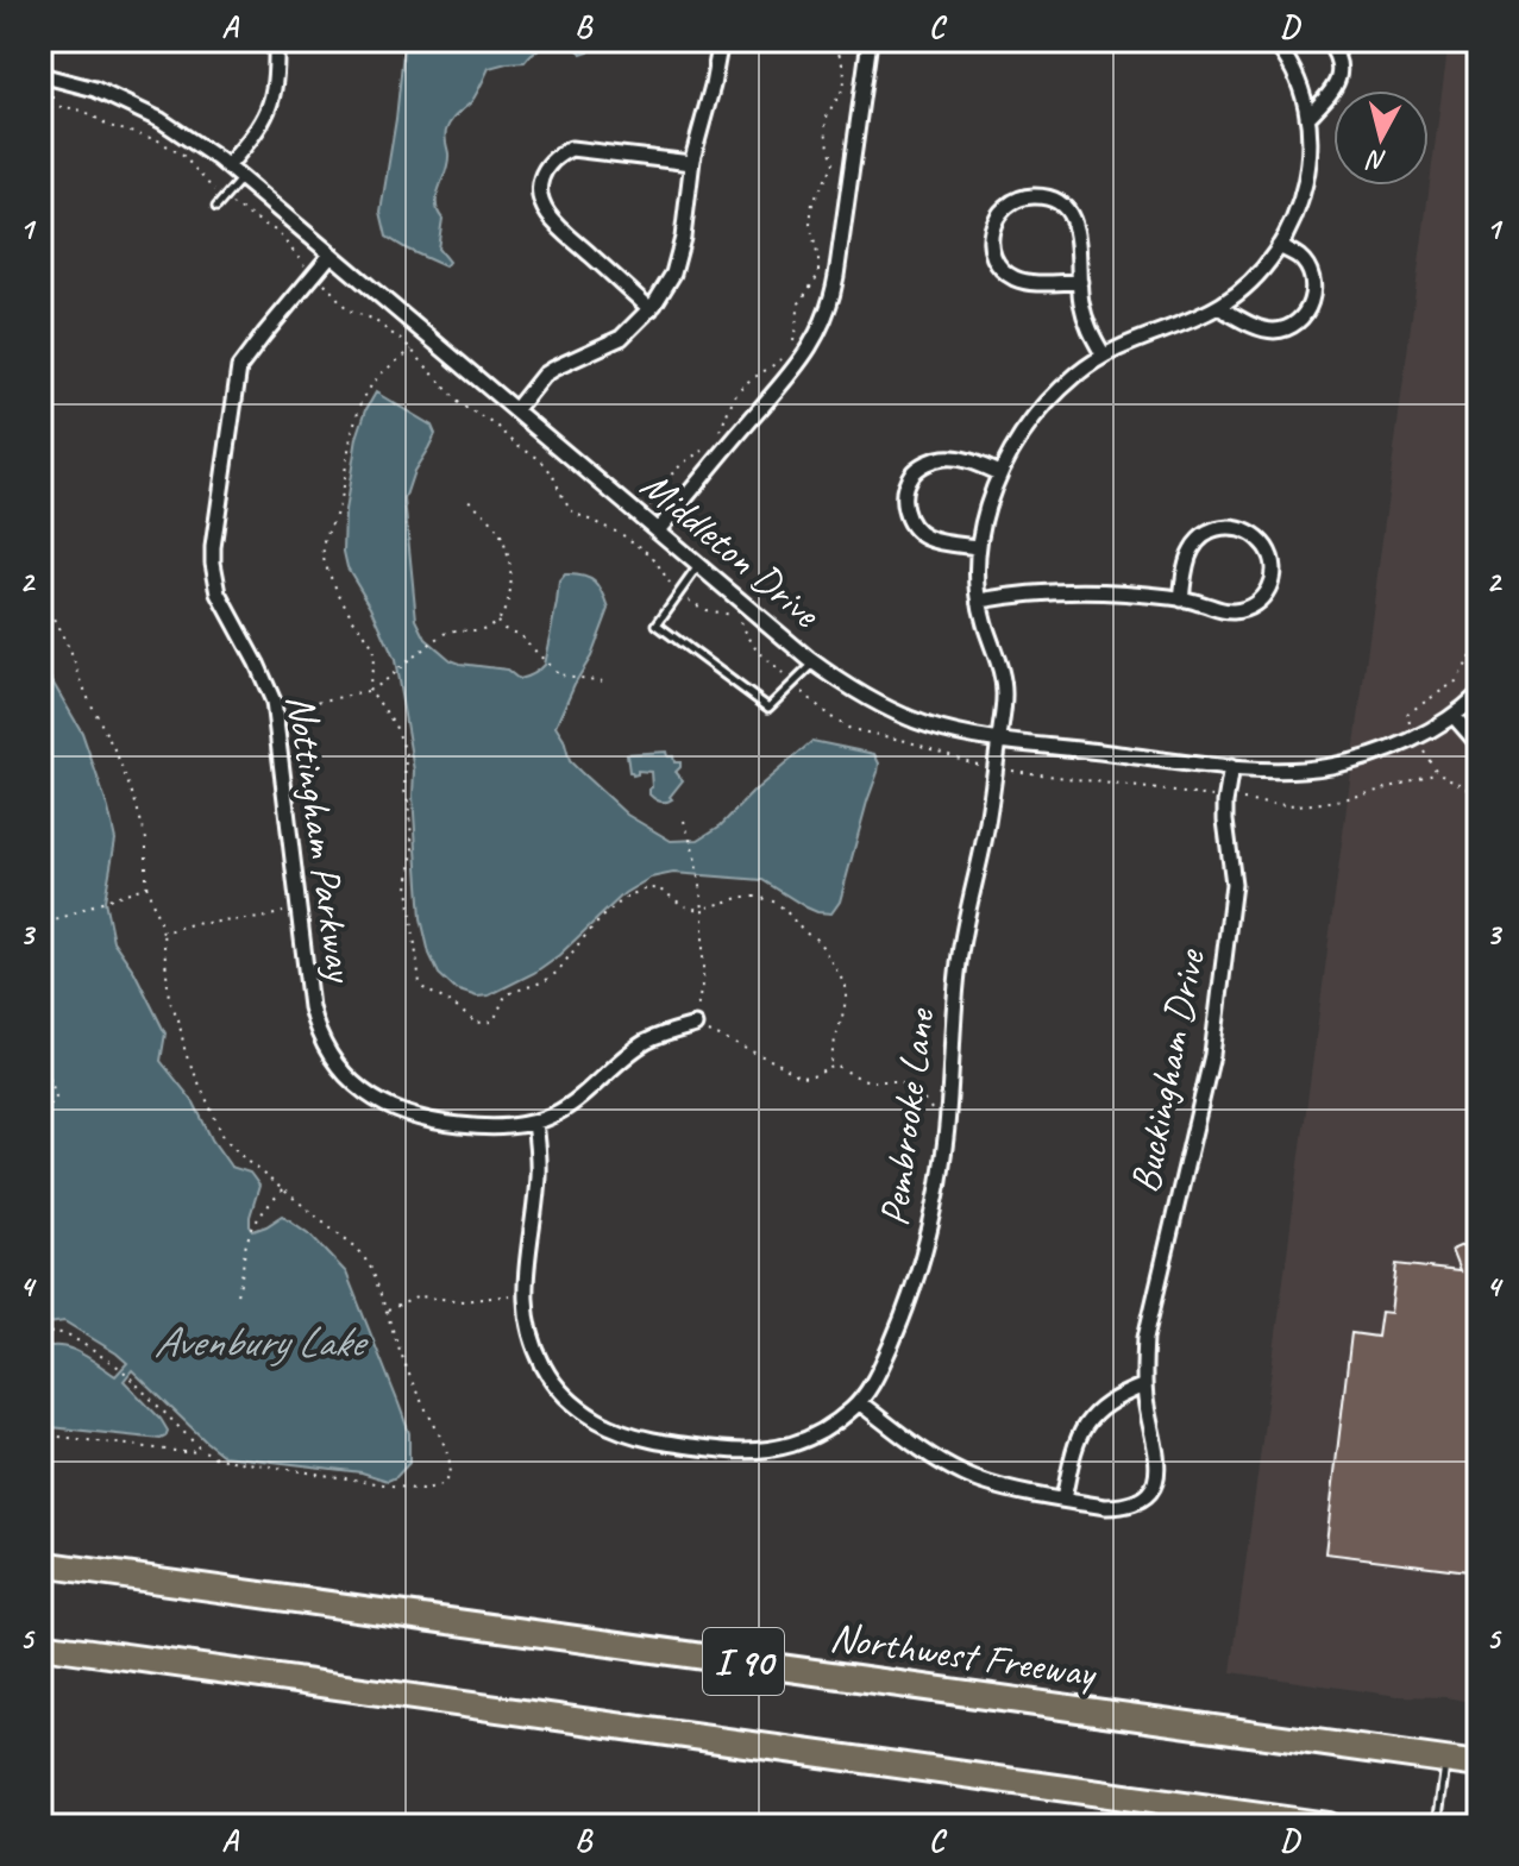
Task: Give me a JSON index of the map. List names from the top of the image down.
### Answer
{
  "streets": {
    "highway": ["Northwest Freeway", "I 90"],
    "street": [
      "Middleton Drive",
      "Nottingham Parkway",
      "Buckingham Drive",
      "Pembrooke Lane"
    ]
  },
  "crossings": [
    ["Middleton Drive", "Nottingham Parkway"],
    ["Middleton Drive", "Buckingham Drive"],
    ["Middleton Drive", "Pembrooke Lane"],
    ["Nottingham Parkway", "Pembrooke Lane"],
    ["Buckingham Drive", "Pembrooke Lane"]
  ],
  "water": ["Avenbury Lake"],
  "north": "bottom",
  "grid": {
    "columns": [
      "A",
      "B",
      "C",
      "D"
    ],
    "rows": [
      "1",
      "2",
      "3",
      "4",
      "5"
    ]
  }
}
